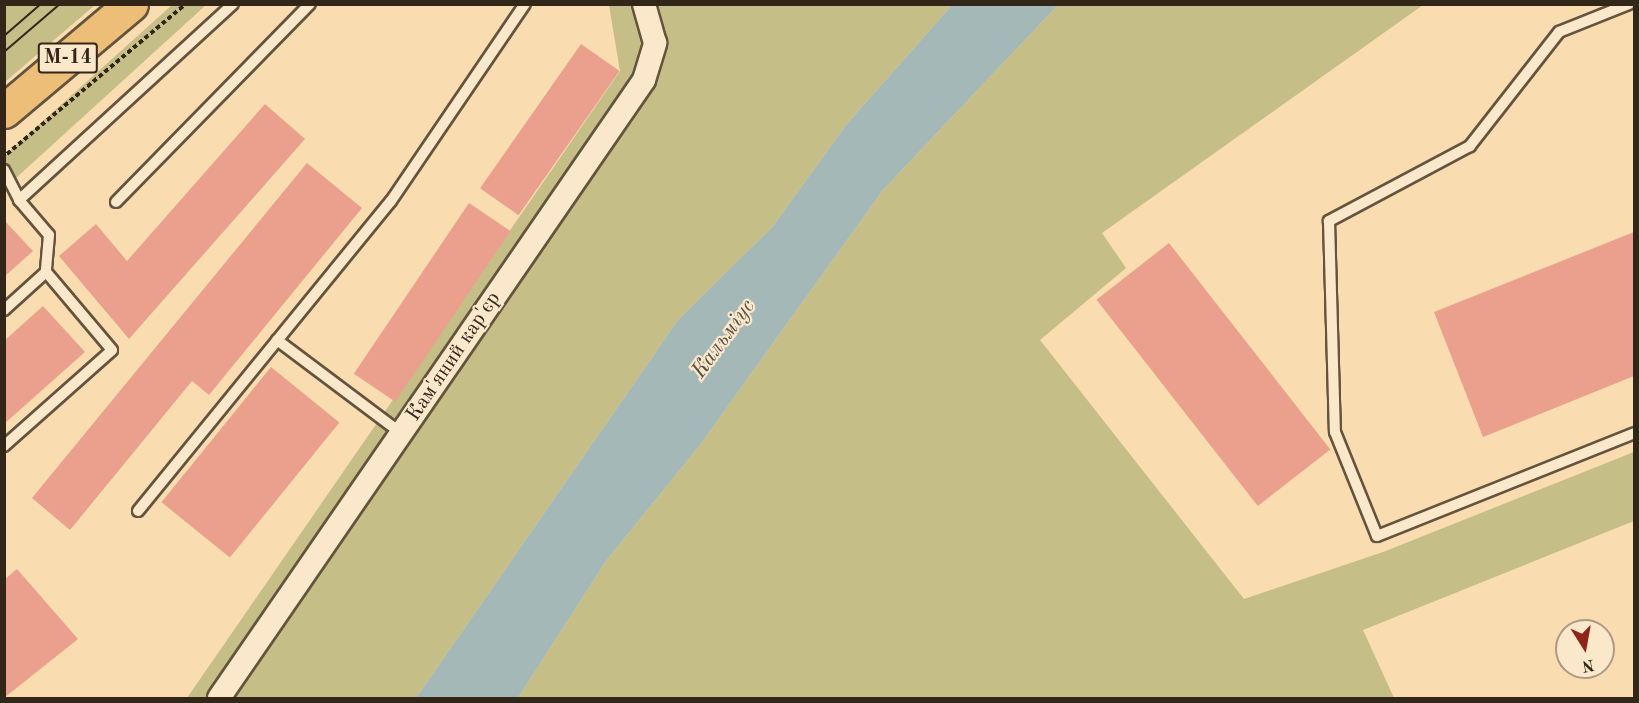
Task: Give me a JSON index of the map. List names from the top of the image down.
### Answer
{
  "streets": {
    "highway": ["М-14"],
    "street": ["Кам'яний кар'єр"]
  },
  "water": ["Кальміус"],
  "north": "bottom"
}
